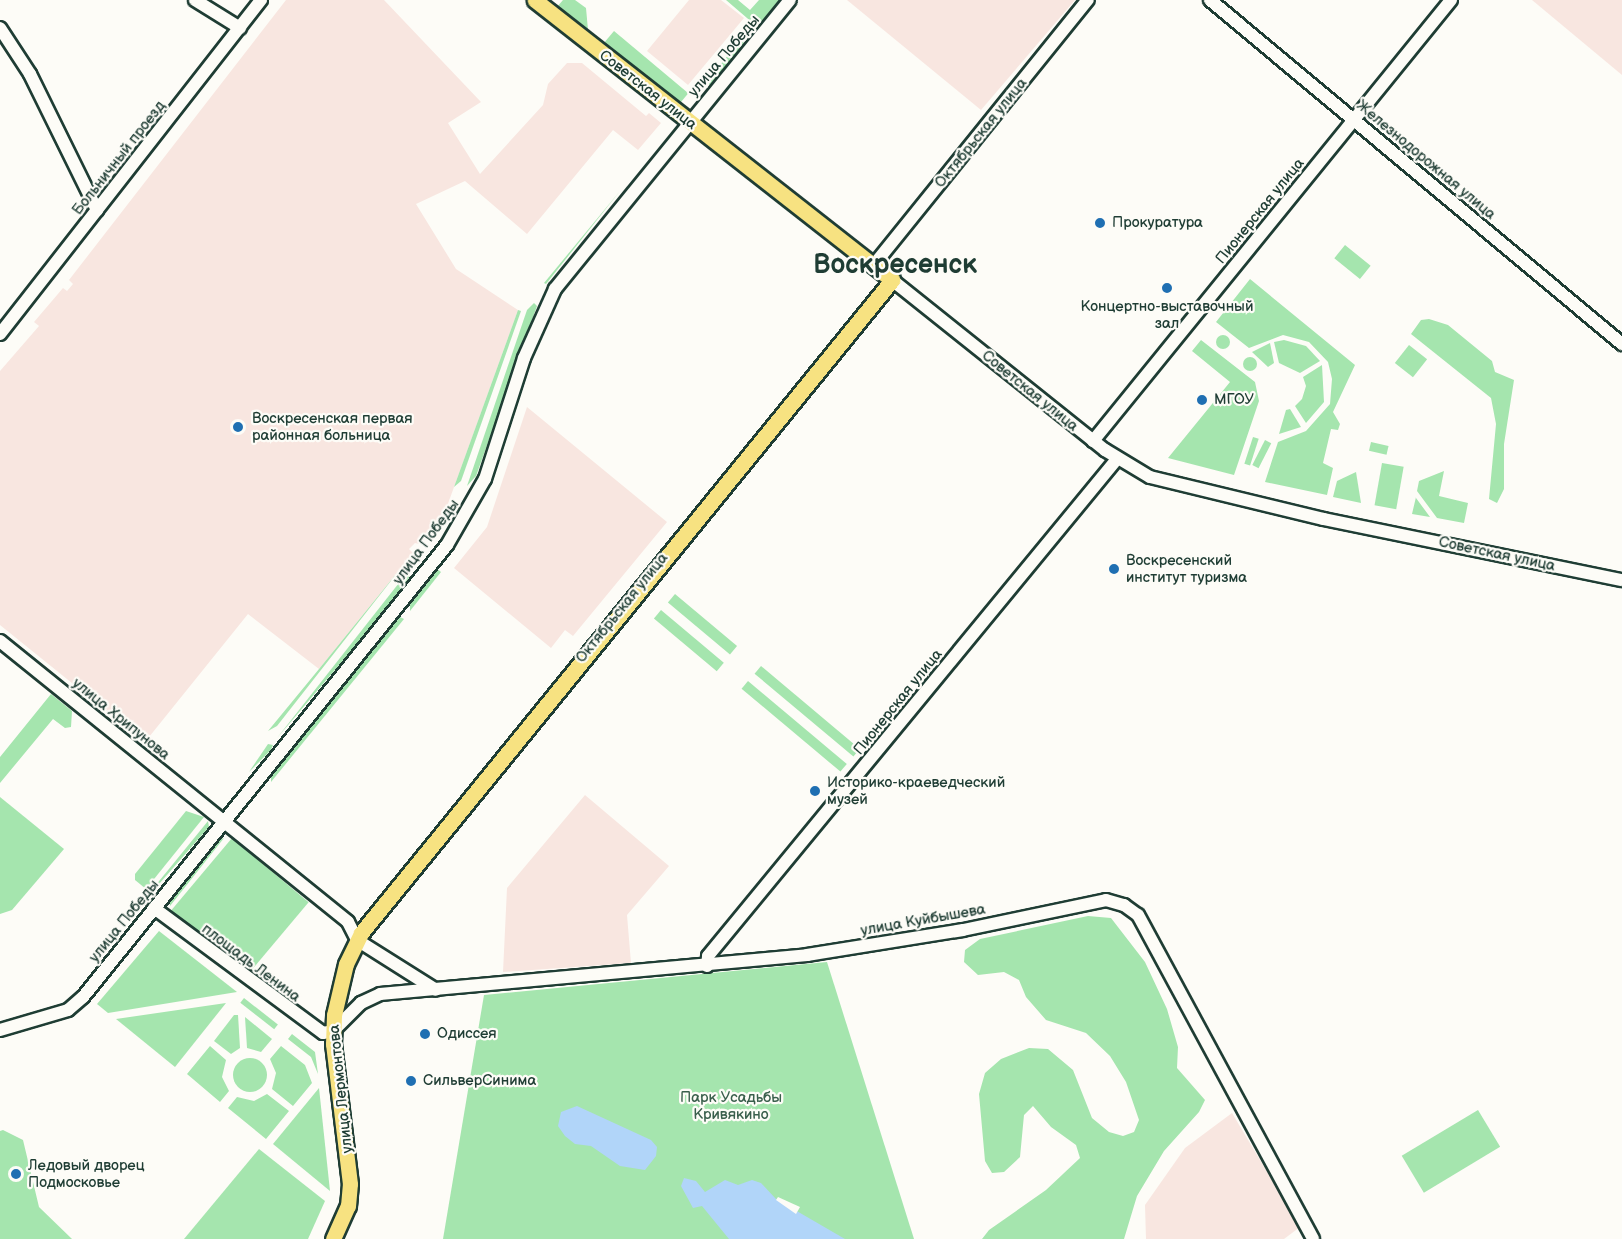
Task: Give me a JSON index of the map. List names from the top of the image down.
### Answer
{
  "streets": {
    "main road": ["Советская улица", "Октябрьская улица", "улица Лермонтова"],
    "street": [
      "улица Победы",
      "Больничный проезд",
      "Железнодорожная улица",
      "Пионерская улица",
      "улица Хрипунова",
      "улица Куйбышева",
      "площадь Ленина"
    ]
  },
  "crossings": [
    ["улица Победы", "Советская улица"],
    ["улица Победы", "улица Хрипунова"],
    ["улица Победы", "площадь Ленина"],
    ["Советская улица", "Октябрьская улица"],
    ["Советская улица", "Пионерская улица"],
    ["Октябрьская улица", "улица Лермонтова"],
    ["Железнодорожная улица", "Пионерская улица"],
    ["Пионерская улица", "улица Куйбышева"],
    ["улица Куйбышева", "площадь Ленина"],
    ["улица Куйбышева", "улица Лермонтова"],
    ["площадь Ленина", "улица Лермонтова"]
  ],
  "districts": ["Воскресенск"],
  "parks": ["Парк Усадьбы Кривякино"],
  "places": [
    "Прокуратура",
    "Концертно-выставочный зал",
    "МГОУ",
    "Воскресенская первая районная больница",
    "Воскресенский институт туризма",
    "Историко-краеведческий музей",
    "Одиссея",
    "СильверСинима",
    "Ледовый дворец Подмосковье"
  ]
}
